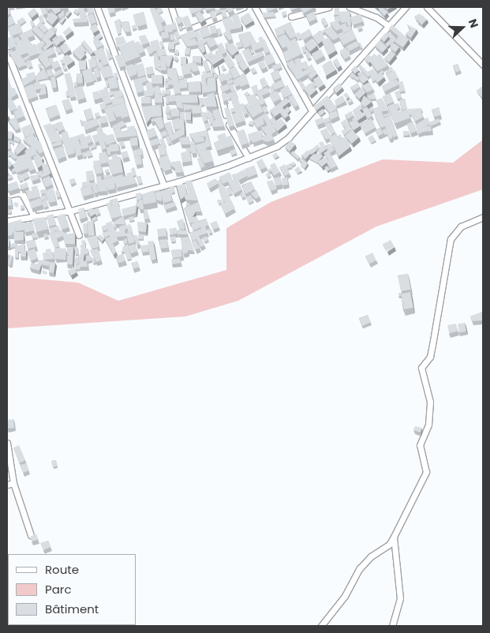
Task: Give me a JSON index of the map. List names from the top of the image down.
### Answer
{
  "legend": ["Route", "Parc", "Bâtiment"],
  "north": "right"
}
